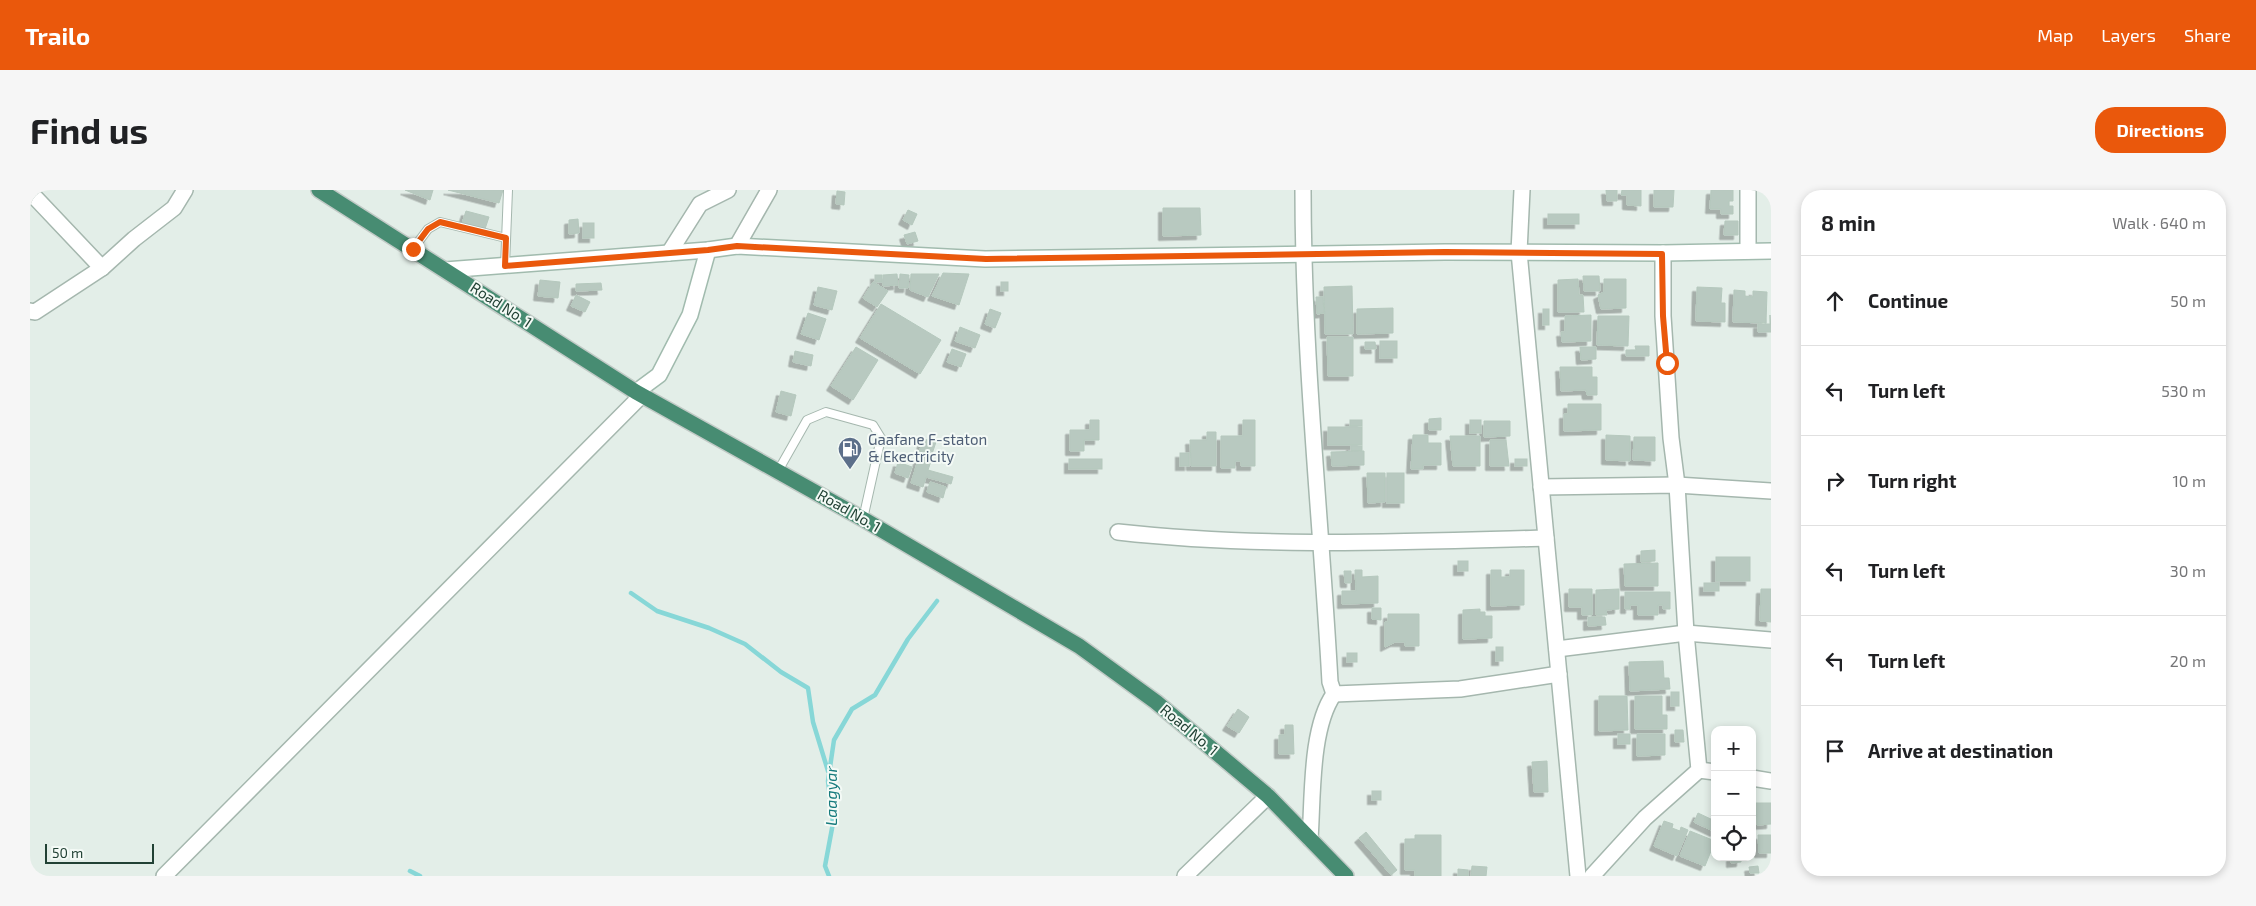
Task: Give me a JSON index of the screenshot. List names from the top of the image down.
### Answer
{
  "streets": {
    "highway": ["Road No. 1"]
  },
  "water": ["Laagyar"],
  "places": {
    "fuel station": ["Gaafane F-staton & Ekectricity"]
  },
  "scale_bar": "50 m",
  "page": {
    "header": "Trailo",
    "nav": ["Map", "Layers", "Share"],
    "buttons": "Directions",
    "title": "Find us",
    "heading": ["8 min", "Walk · 640 m"],
    "list": [
      ["Continue", "50 m"],
      ["Turn left", "530 m"],
      ["Turn right", "10 m"],
      ["Turn left", "30 m"],
      ["Turn left", "20 m"],
      "Arrive at destination"
    ],
    "map_buttons": ["+", "−"],
    "scale": "50 m"
  }
}
